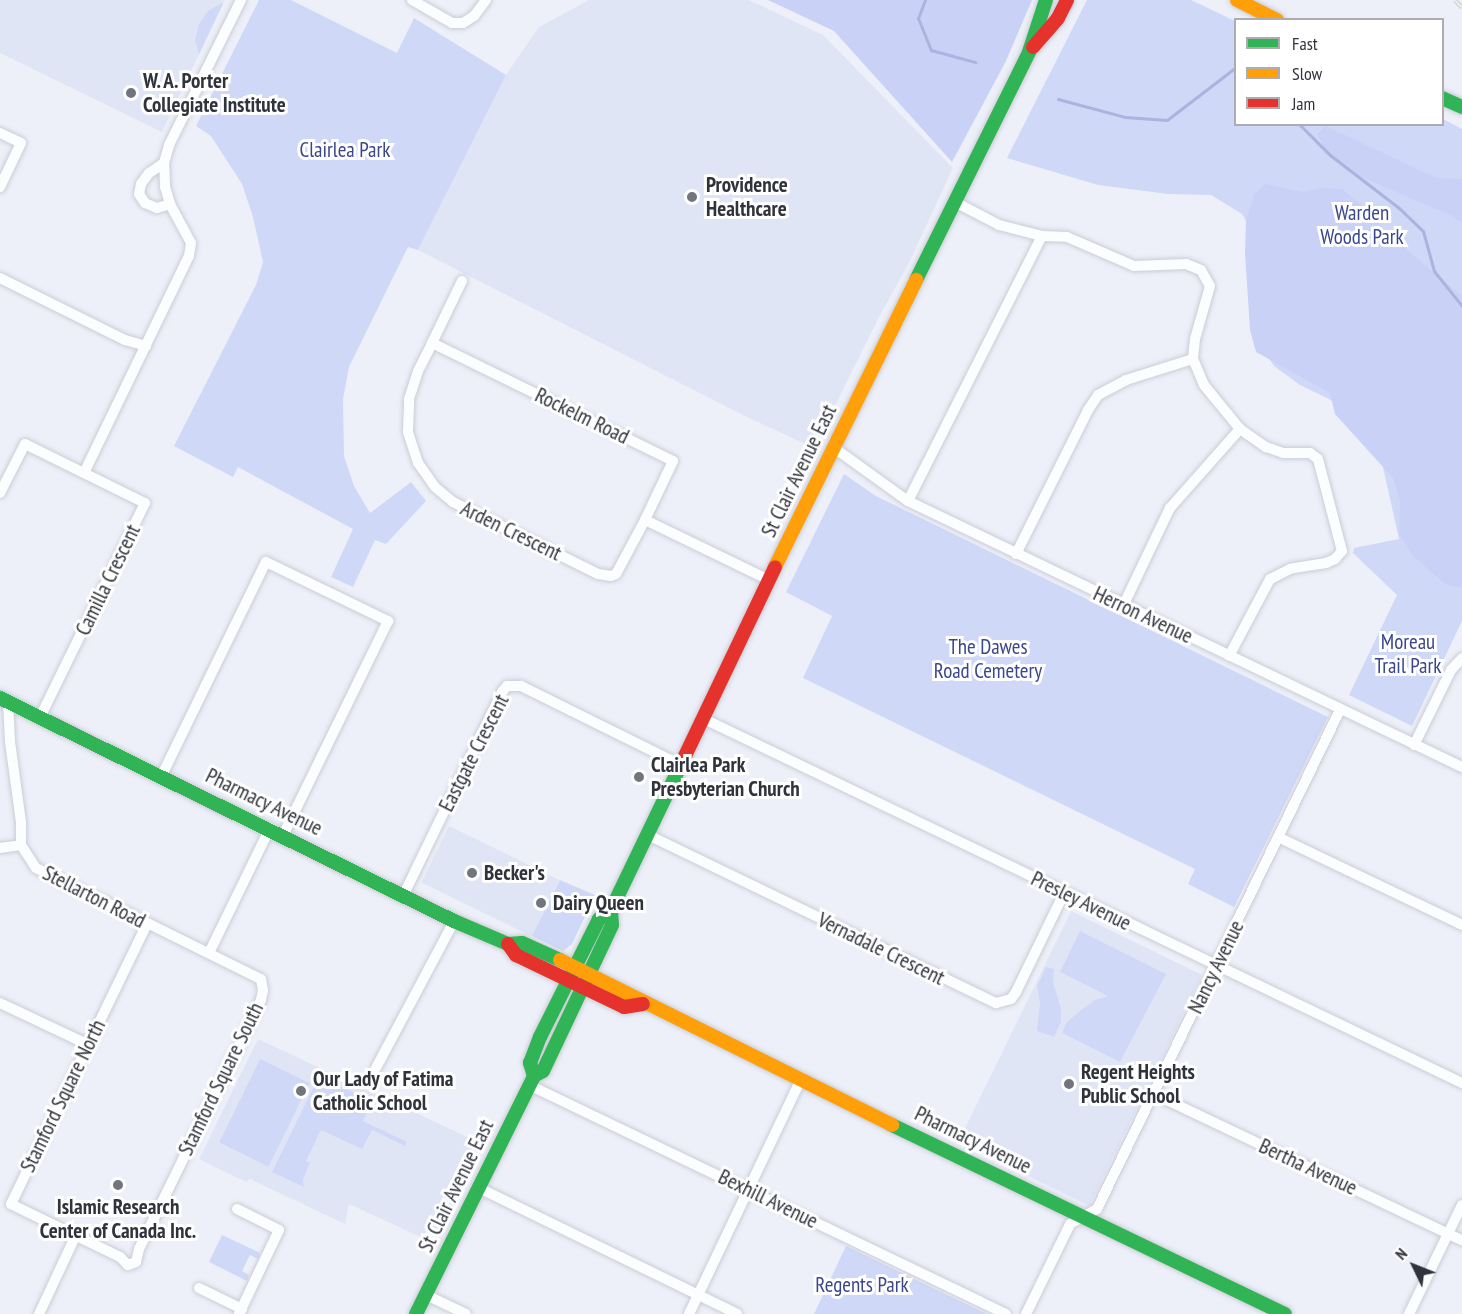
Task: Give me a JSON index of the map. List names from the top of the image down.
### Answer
{
  "streets": {
    "main road": ["St Clair Avenue East", "Pharmacy Avenue"],
    "street": [
      "Rockelm Road",
      "Arden Crescent",
      "Camilla Crescent",
      "Herron Avenue",
      "Eastgate Crescent",
      "Stellarton Road",
      "Presley Avenue",
      "Vernadale Crescent",
      "Nancy Avenue",
      "Stamford Square South",
      "Stamford Square North",
      "Bertha Avenue",
      "Bexhill Avenue"
    ]
  },
  "crossings": [
    ["Rockelm Road", "Arden Crescent"],
    ["St Clair Avenue East", "Herron Avenue"],
    ["St Clair Avenue East", "Eastgate Crescent"],
    ["St Clair Avenue East", "Pharmacy Avenue"],
    ["St Clair Avenue East", "Presley Avenue"],
    ["St Clair Avenue East", "Vernadale Crescent"],
    ["St Clair Avenue East", "Bexhill Avenue"],
    ["Camilla Crescent", "Pharmacy Avenue"],
    ["Herron Avenue", "Nancy Avenue"],
    ["Eastgate Crescent", "Pharmacy Avenue"],
    ["Pharmacy Avenue", "Nancy Avenue"],
    ["Stellarton Road", "Stamford Square South"],
    ["Stellarton Road", "Stamford Square North"],
    ["Presley Avenue", "Vernadale Crescent"],
    ["Presley Avenue", "Nancy Avenue"],
    ["Nancy Avenue", "Bertha Avenue"],
    ["Stamford Square South", "Stamford Square North"]
  ],
  "parks": [
    "Clairlea Park",
    "Warden Woods Park",
    "Moreau Trail Park",
    "The Dawes Road Cemetery",
    "Regents Park"
  ],
  "places": [
    "W. A. Porter Collegiate Institute",
    "Providence Healthcare",
    "Clairlea Park Presbyterian Church",
    "Becker's",
    "Dairy Queen",
    "Regent Heights Public School",
    "Our Lady of Fatima Catholic School",
    "Islamic Research Center of Canada Inc."
  ],
  "legend": ["Fast", "Slow", "Jam"],
  "north": "top left"
}
